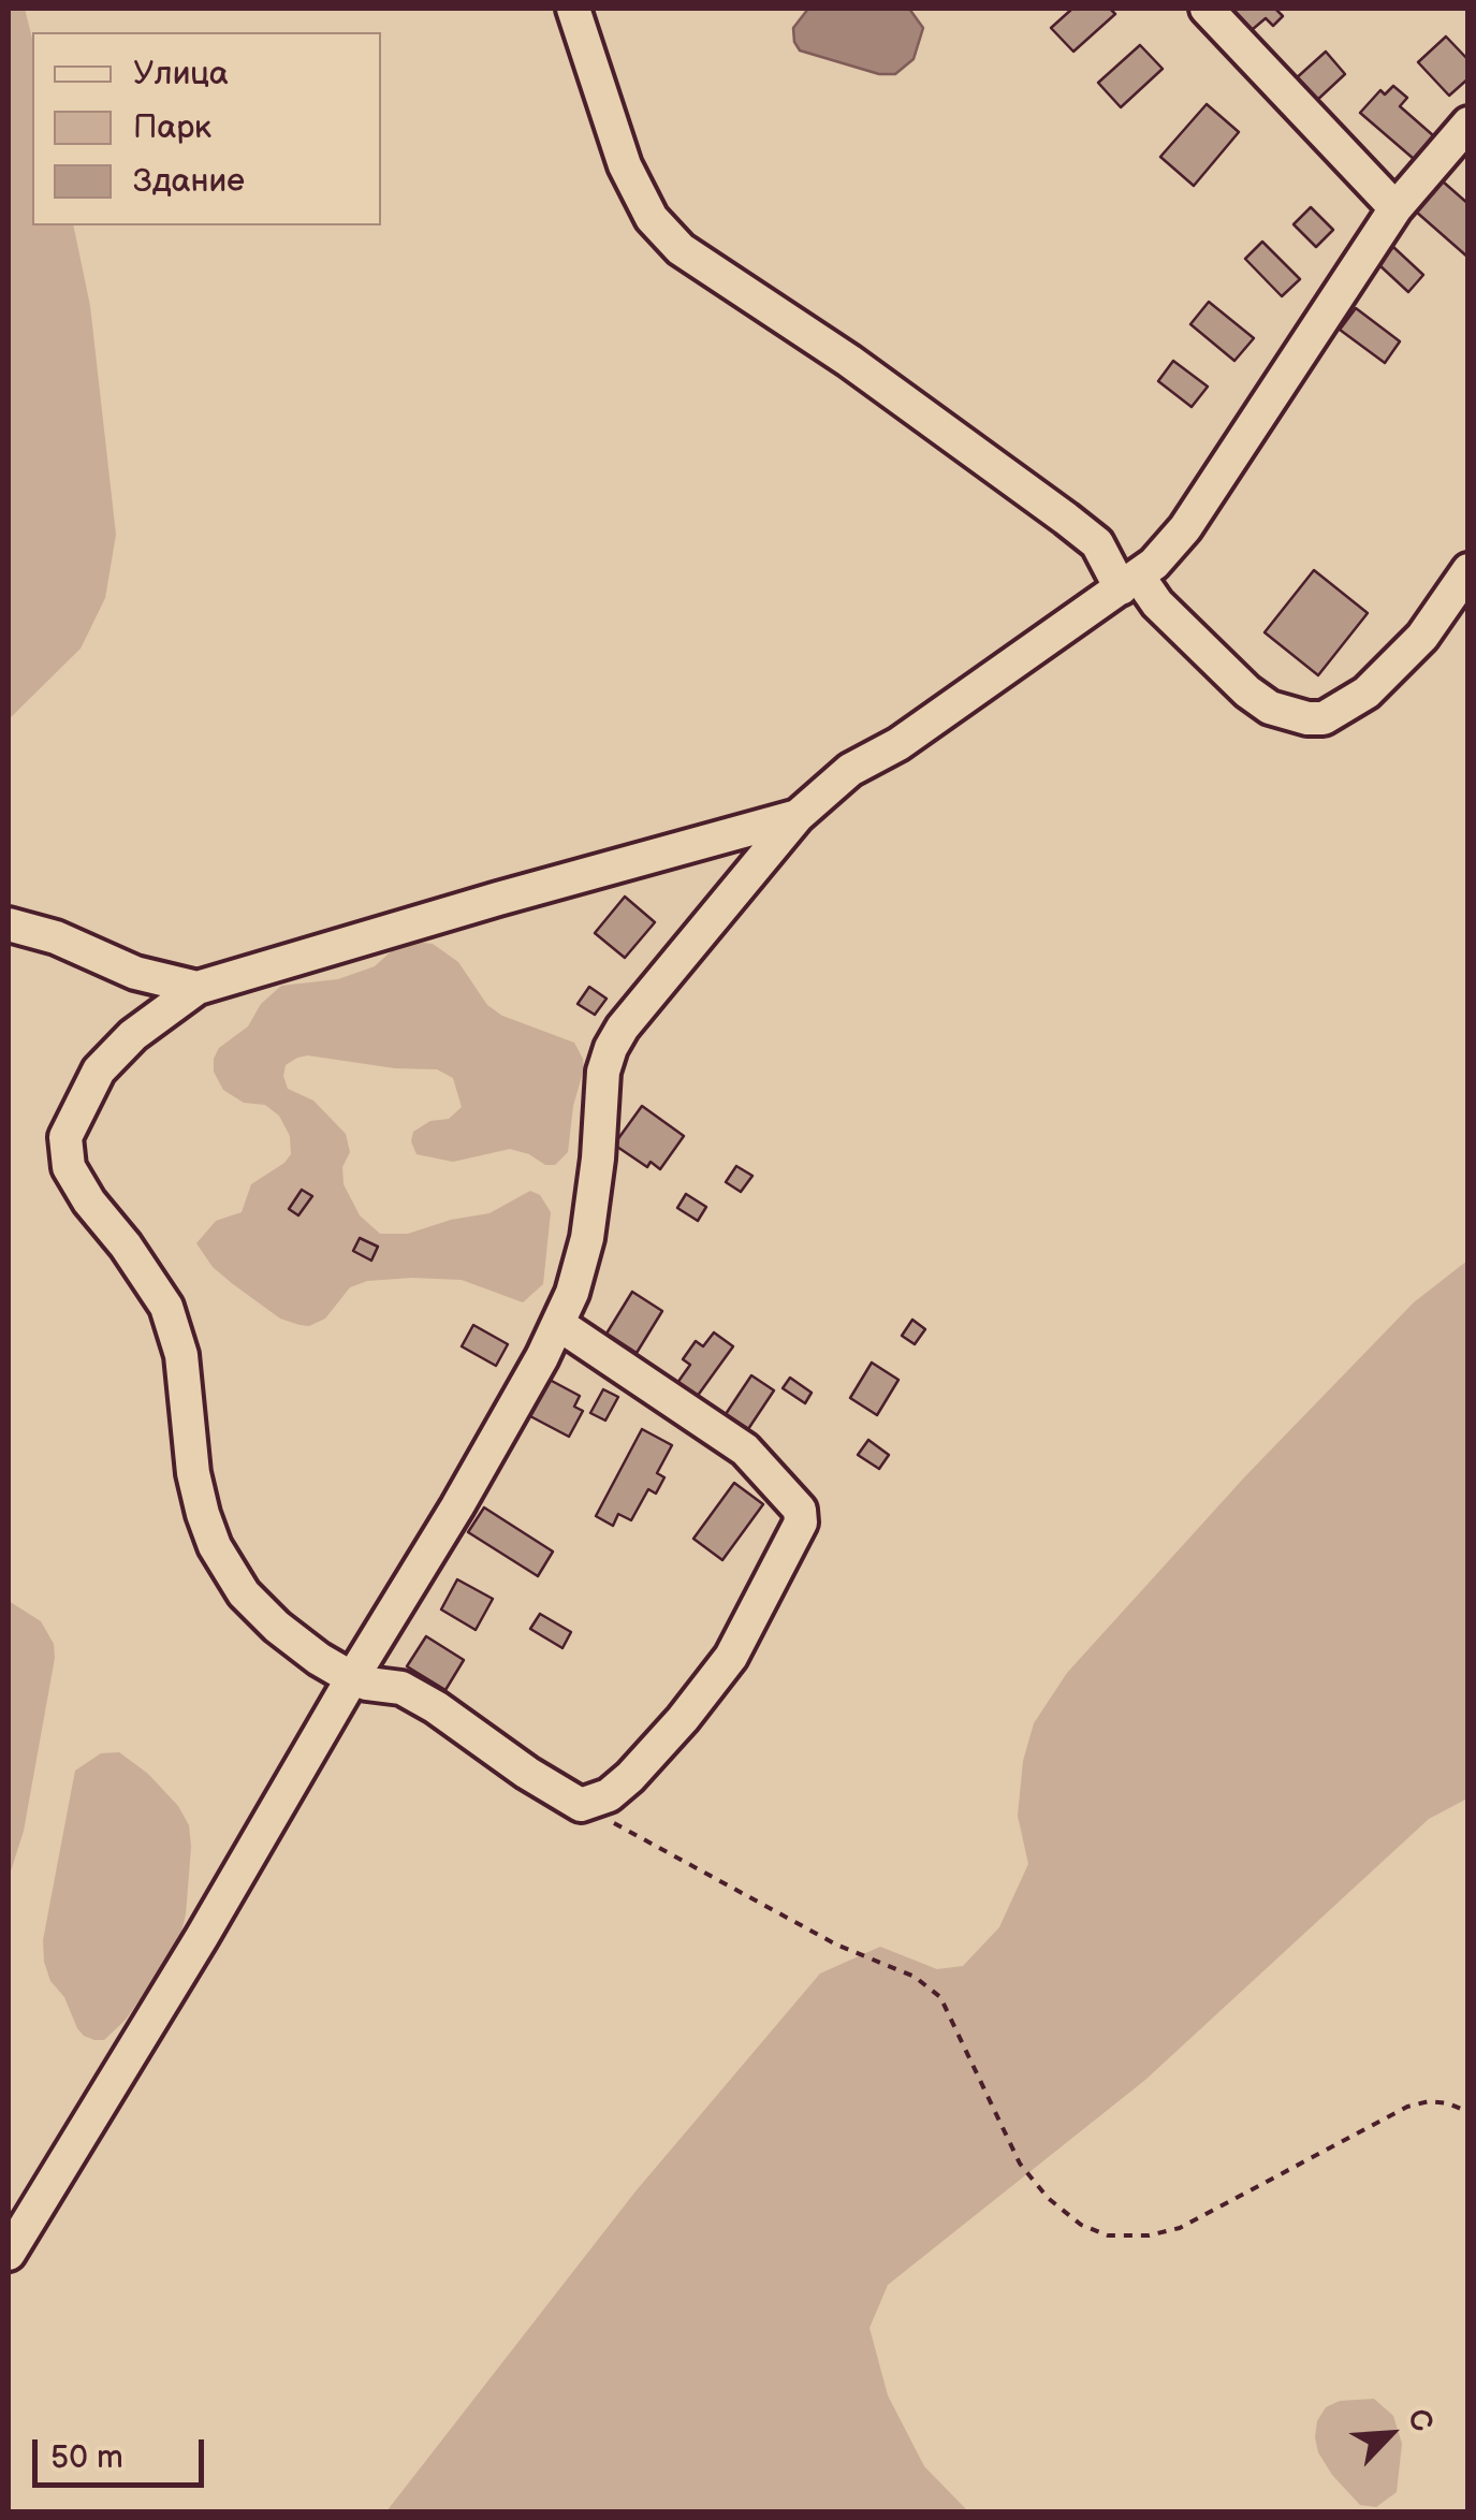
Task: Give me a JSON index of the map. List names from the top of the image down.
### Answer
{
  "legend": ["Улица", "Парк", "Здание"],
  "scale_bar": "50 m",
  "north": "top right"
}
